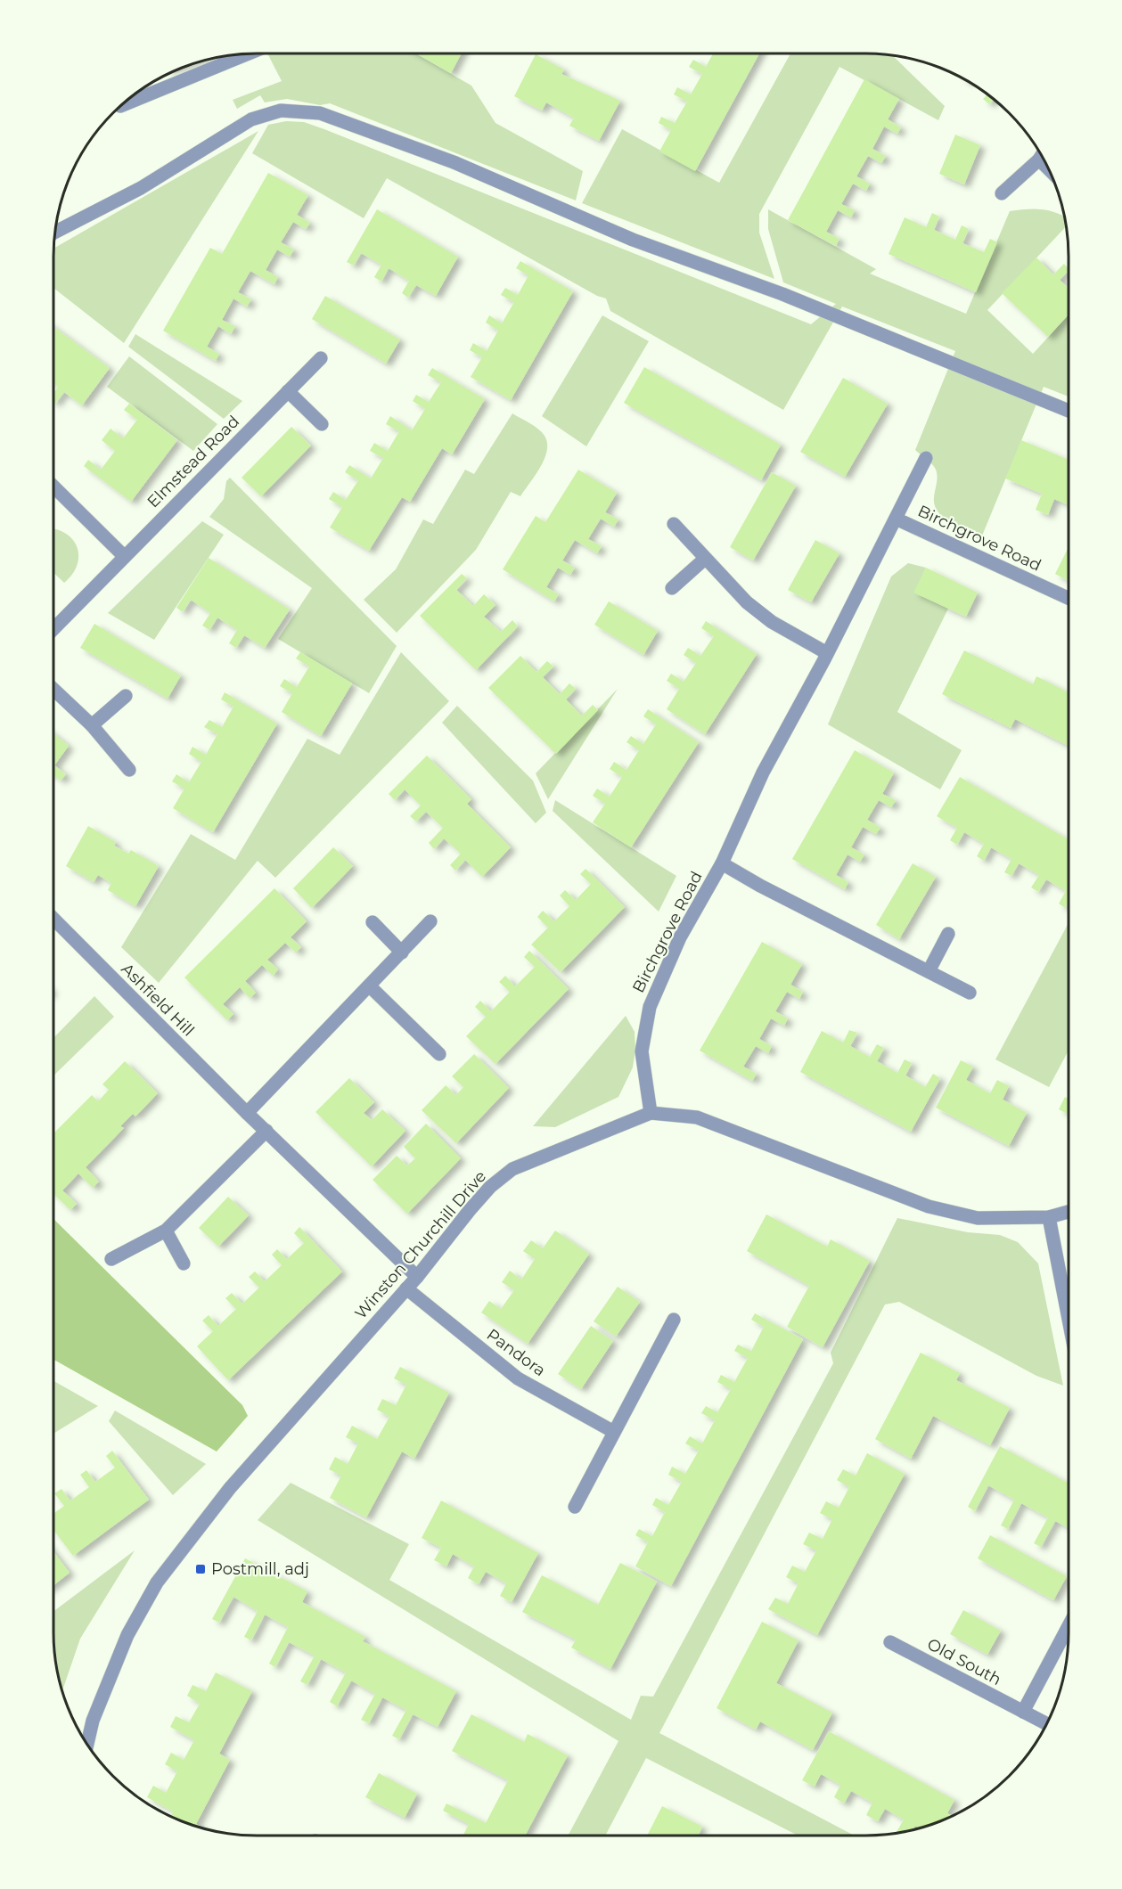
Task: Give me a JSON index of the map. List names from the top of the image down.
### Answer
{
  "streets": {
    "street": [
      "Elmstead Road",
      "Birchgrove Road",
      "Ashfield Hill",
      "Winston Churchill Drive",
      "Pandora",
      "Old South"
    ]
  },
  "crossings": [
    ["Birchgrove Road", "Winston Churchill Drive"],
    ["Ashfield Hill", "Winston Churchill Drive"],
    ["Winston Churchill Drive", "Pandora"]
  ],
  "places": {
    "transit": ["Postmill, adj"]
  }
}
